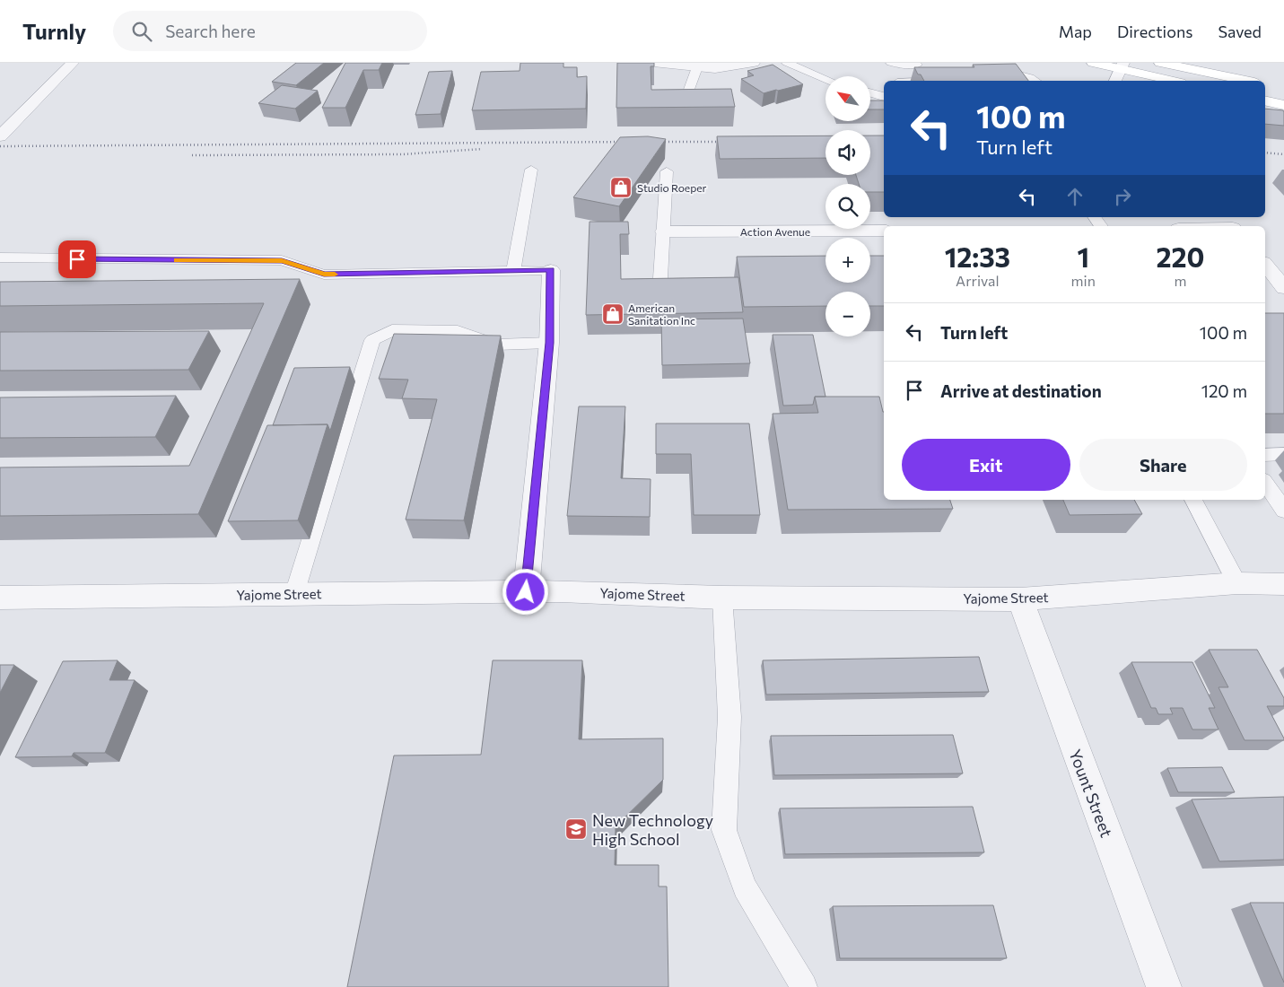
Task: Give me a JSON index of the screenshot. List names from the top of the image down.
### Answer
{
  "streets": {
    "street": ["Action Avenue", "Yajome Street", "Yount Street"]
  },
  "crossings": [
    ["Yajome Street", "Yount Street"]
  ],
  "places": {
    "shop": ["Studio Roeper", "American Sanitation Inc"],
    "school or university": ["New Technology High School"]
  },
  "north": "top left",
  "page": {
    "header": "Turnly",
    "search": "Search here",
    "nav": ["Map", "Directions", "Saved"],
    "map_buttons": ["+", "−"],
    "turn": ["100 m", "Turn left"],
    "eta": [
      "12:33",
      "Arrival",
      "1",
      "min",
      "220",
      "m"
    ],
    "list": [
      {
        "name": "Turn left",
        "value": "100 m"
      },
      {
        "name": "Arrive at destination",
        "value": "120 m"
      }
    ],
    "buttons": ["Exit", "Share"]
  }
}
